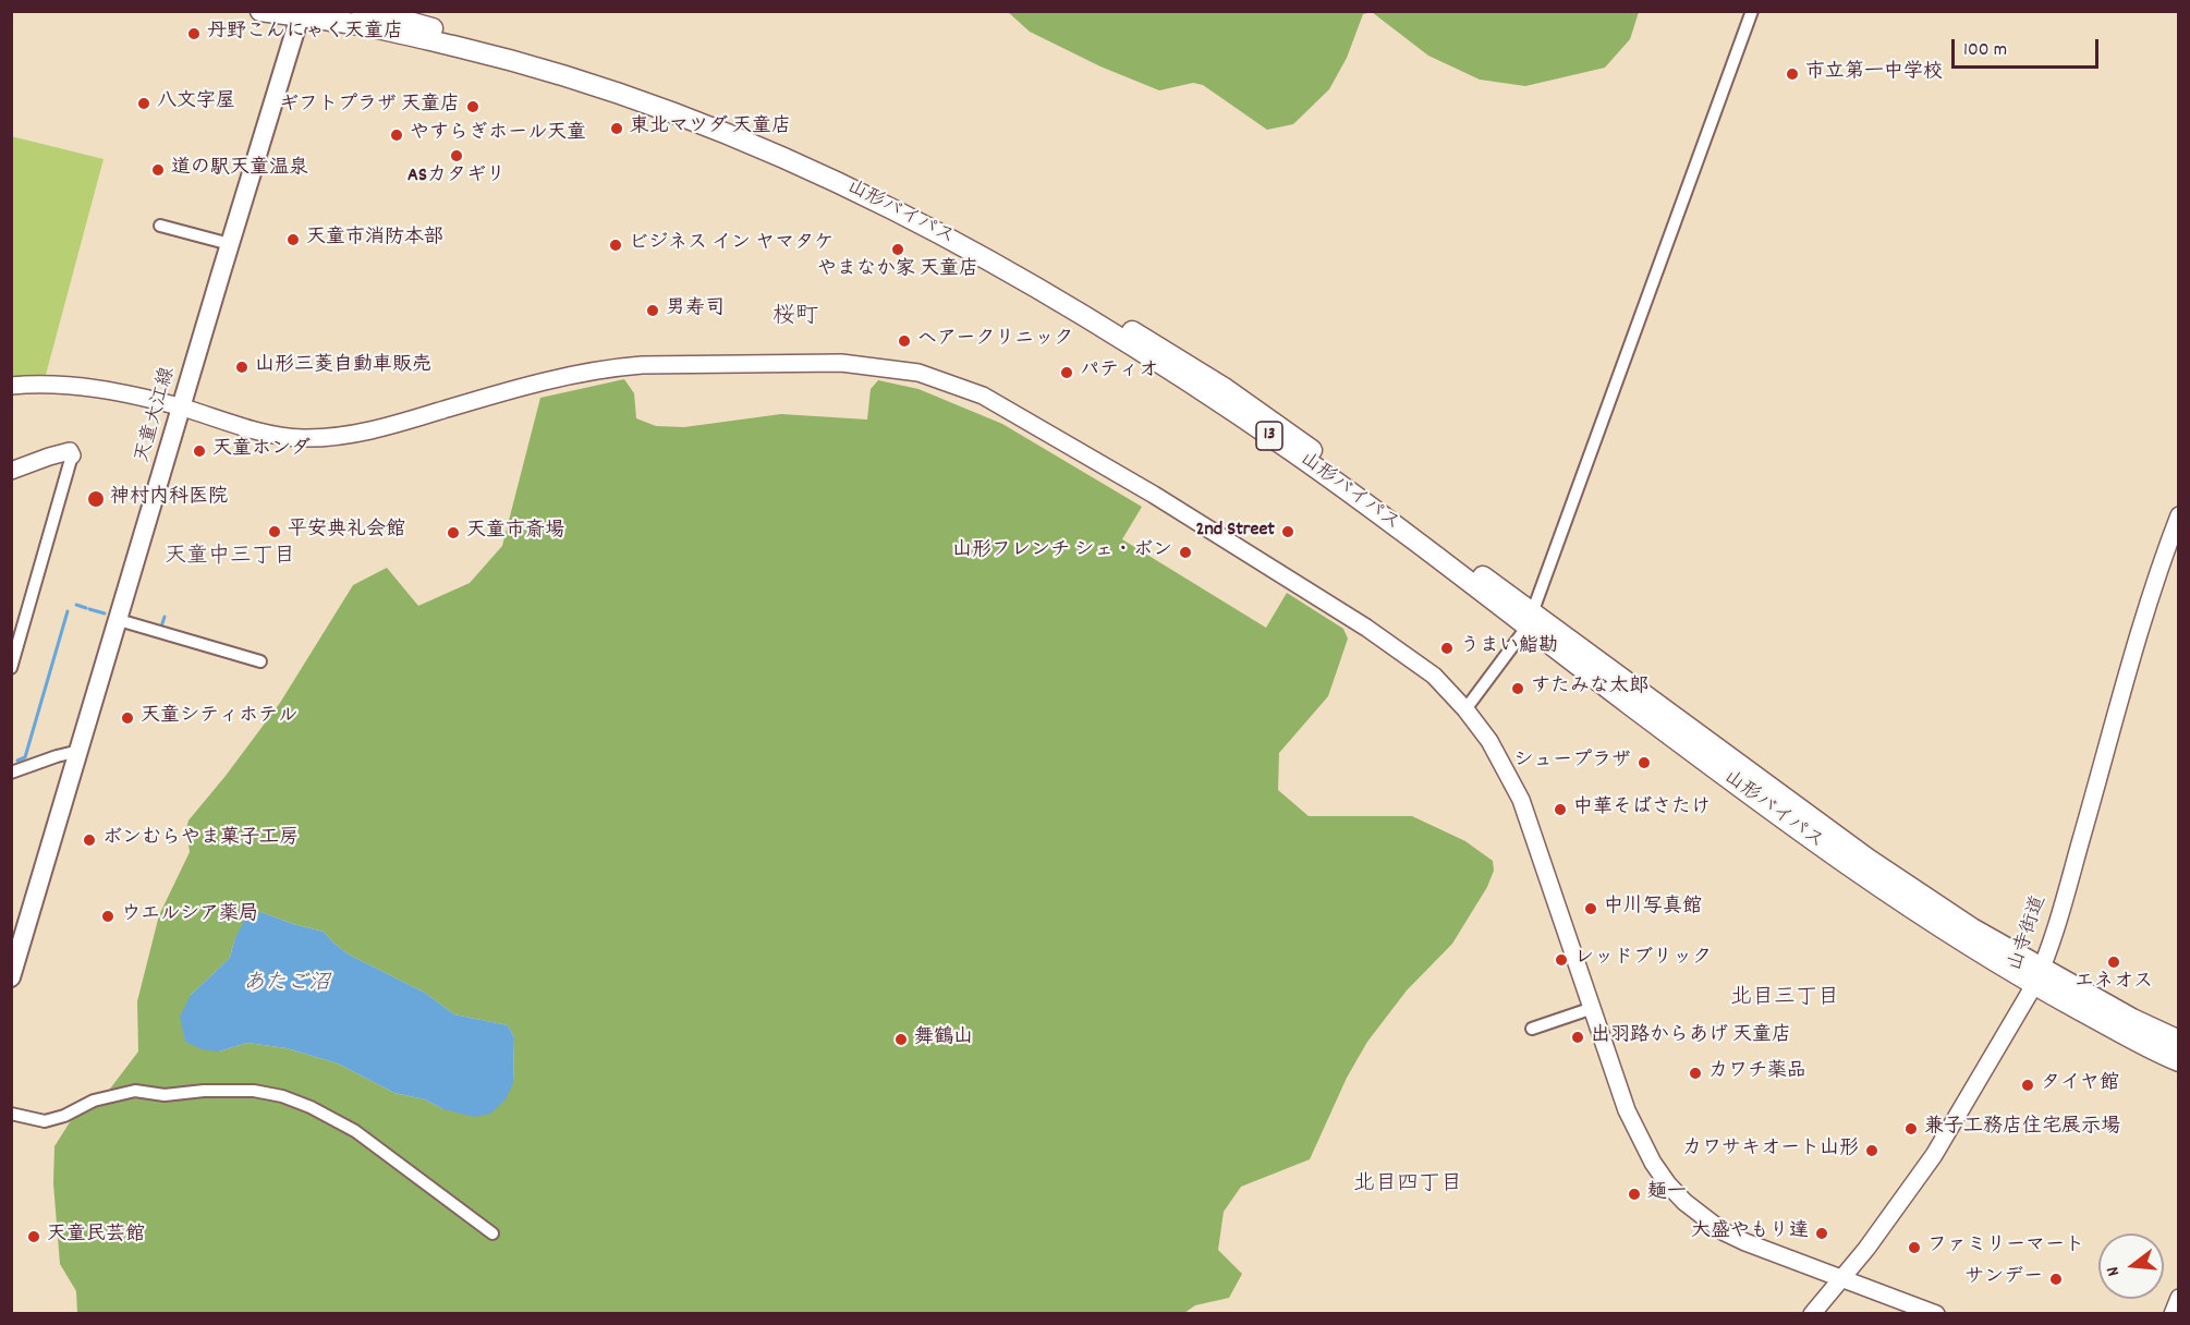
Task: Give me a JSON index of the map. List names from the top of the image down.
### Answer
{
  "streets": {
    "highway": ["山形バイパス", "13"],
    "main road": ["天童大江線"],
    "street": ["山寺街道"]
  },
  "crossings": [
    ["山形バイパス", "天童大江線"],
    ["山形バイパス", "山寺街道"]
  ],
  "districts": [
    "桜町",
    "天童中三丁目",
    "北目三丁目",
    "北目四丁目"
  ],
  "water": ["あたご沼"],
  "places": [
    "丹野こんにゃく天童店",
    "市立第一中学校",
    "八文字屋",
    "ギフトプラザ 天童店",
    "東北マツダ 天童店",
    "やすらぎホール天童",
    "ASカタギリ",
    "道の駅天童温泉",
    "天童市消防本部",
    "ビジネス イン ヤマタケ",
    "やまなか家 天童店",
    "男寿司",
    "ヘアークリニック",
    "山形三菱自動車販売",
    "パティオ",
    "天童ホンダ",
    "神村内科医院",
    "平安典礼会館",
    "2nd Street",
    "天童市斎場",
    "山形フレンチ シェ・ボン",
    "うまい鮨勘",
    "すたみな太郎",
    "天童シティホテル",
    "シュープラザ",
    "中華そばさたけ",
    "ボンむらやま菓子工房",
    "中川写真館",
    "ウエルシア薬局",
    "レッドブリック",
    "エネオス",
    "出羽路からあげ 天童店",
    "舞鶴山",
    "カワチ薬品",
    "タイヤ館",
    "兼子工務店住宅展示場",
    "カワサキオート山形",
    "麺一",
    "大盛やもり達",
    "天童民芸館",
    "ファミリーマート",
    "サンデー"
  ],
  "scale_bar": "100 m",
  "north": "left"
}
